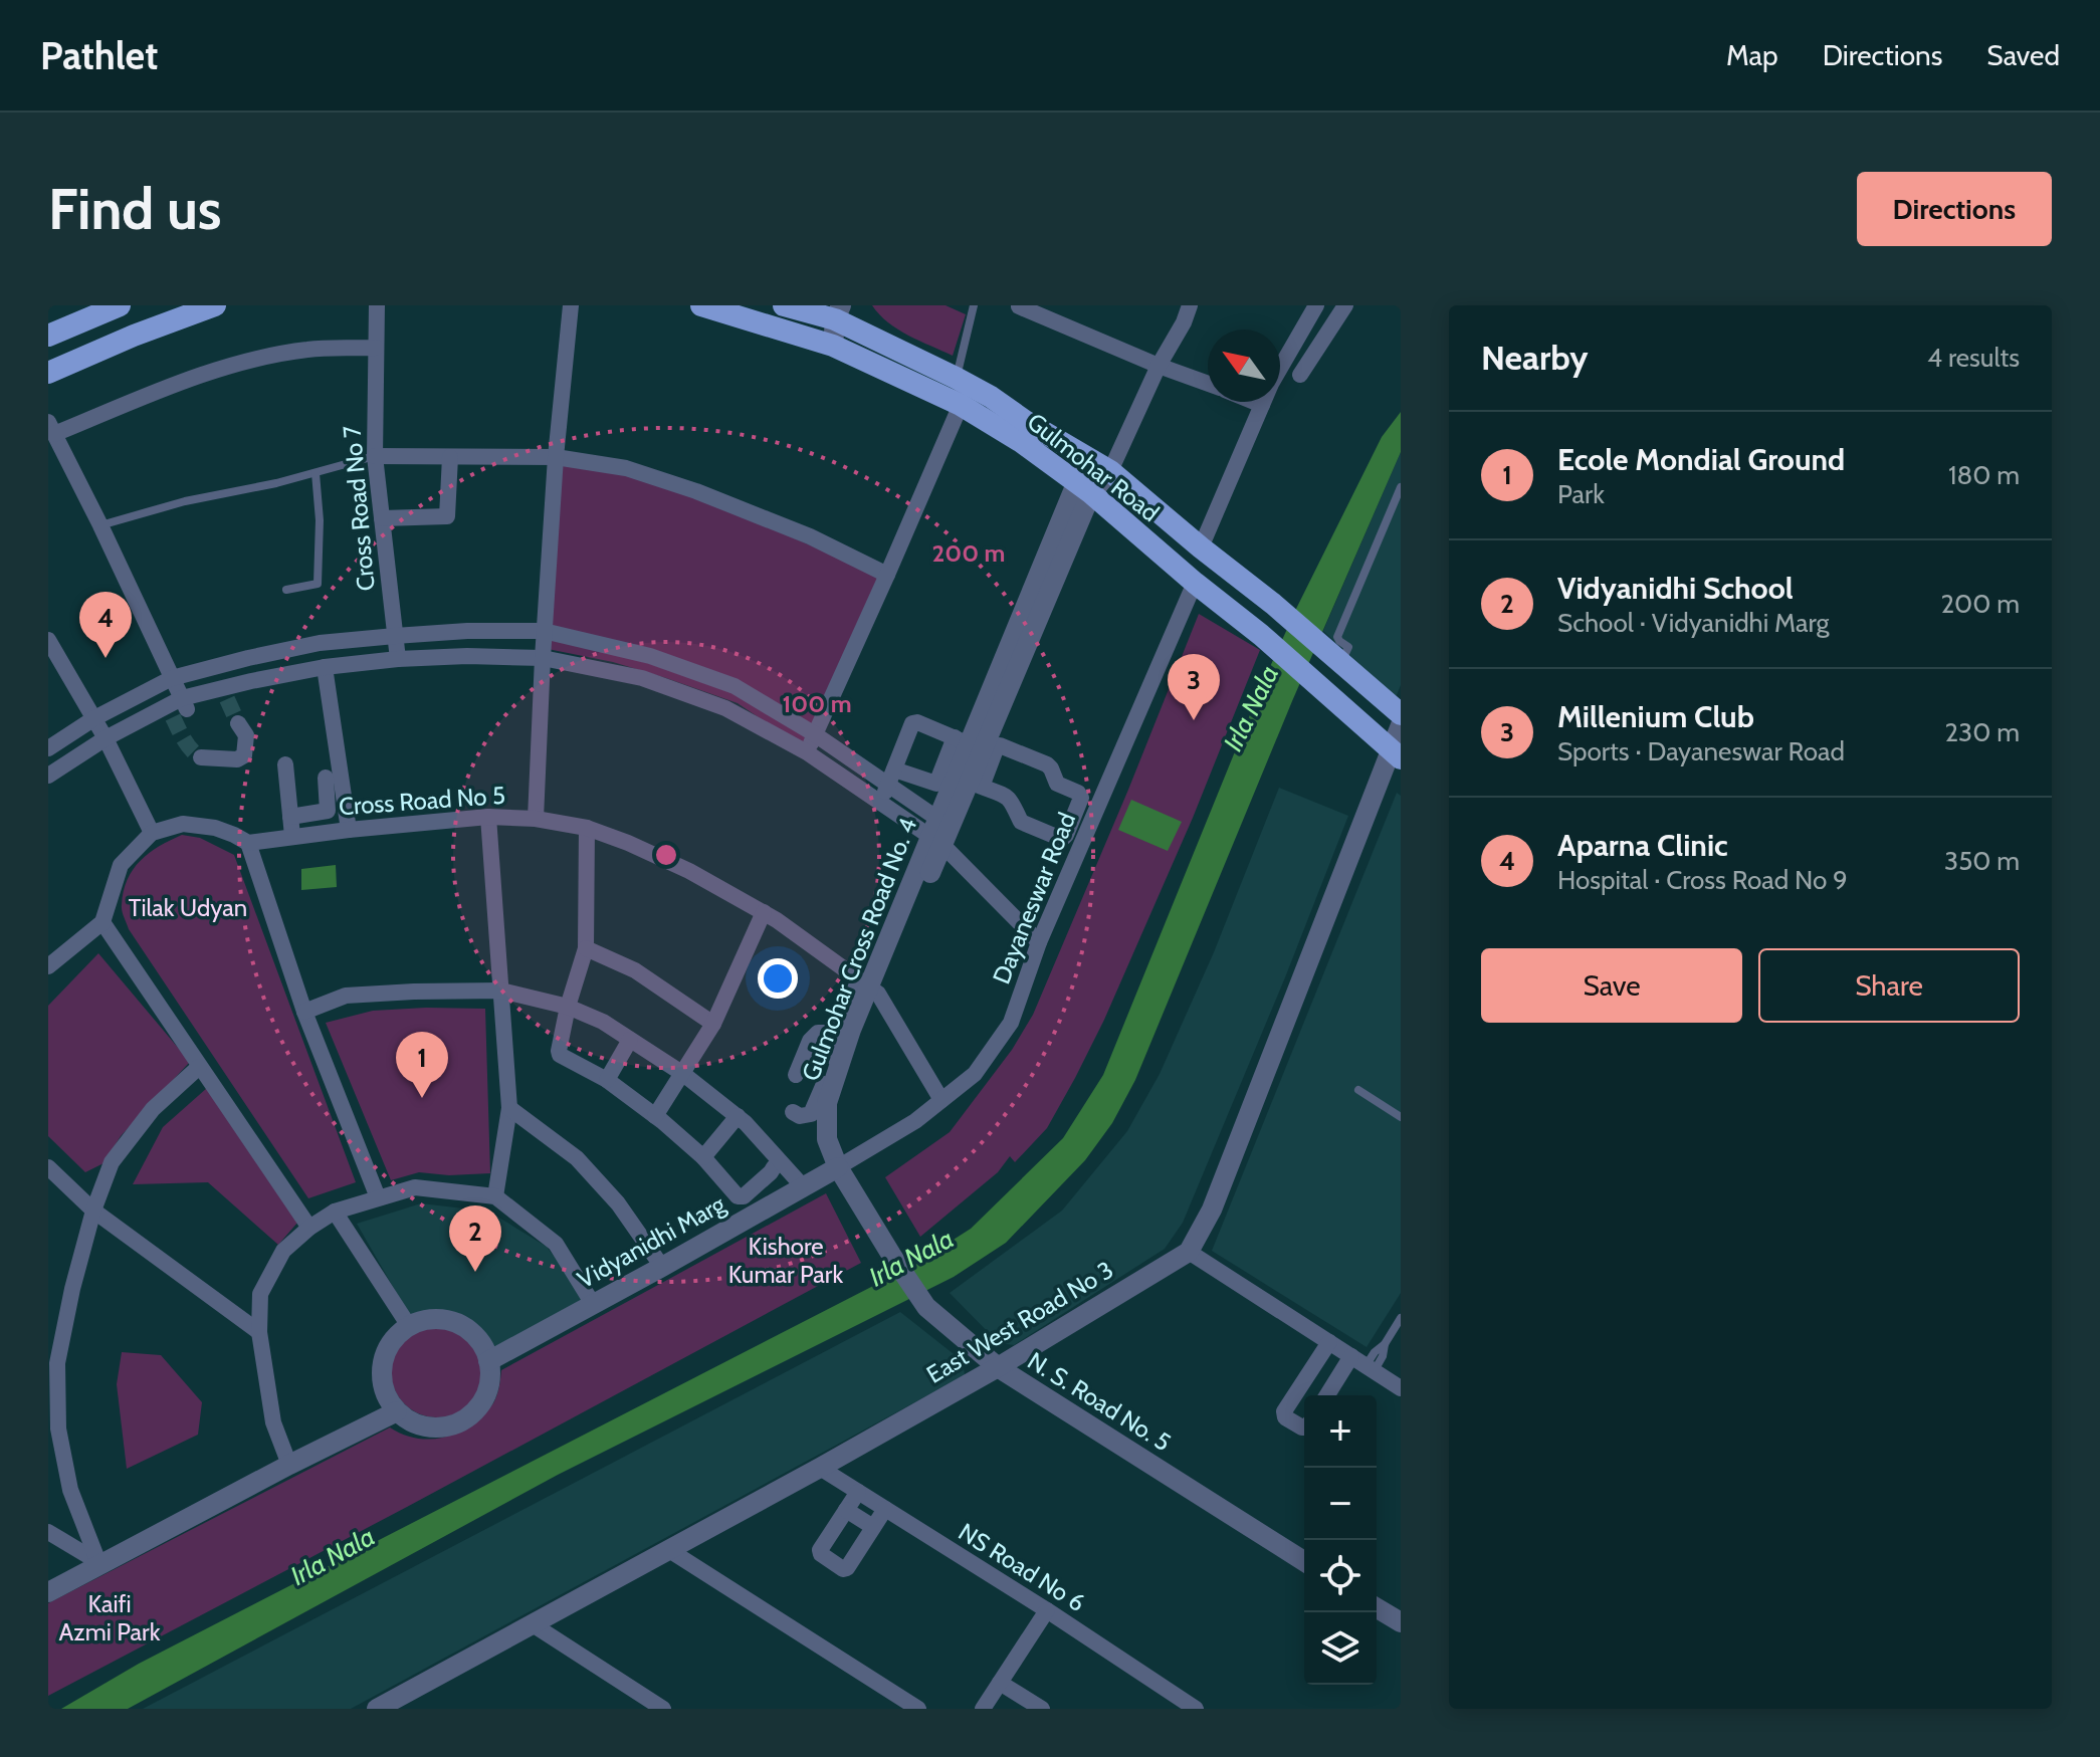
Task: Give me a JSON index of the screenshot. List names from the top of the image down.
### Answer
{
  "streets": {
    "main road": ["Gulmohar Road"],
    "street": [
      "Cross Road No 7",
      "Cross Road No 5",
      "Dayaneswar Road",
      "Gulmohar Cross Road No. 4",
      "Vidyanidhi Marg",
      "East West Road No 3",
      "N. S. Road No. 5",
      "NS Road No 6"
    ]
  },
  "crossings": [
    ["Gulmohar Road", "Dayaneswar Road"],
    ["Gulmohar Road", "Gulmohar Cross Road No. 4"],
    ["Cross Road No 5", "Gulmohar Cross Road No. 4"],
    ["Dayaneswar Road", "Gulmohar Cross Road No. 4"],
    ["Dayaneswar Road", "Vidyanidhi Marg"],
    ["Dayaneswar Road", "N. S. Road No. 5"],
    ["Gulmohar Cross Road No. 4", "Vidyanidhi Marg"],
    ["Gulmohar Cross Road No. 4", "N. S. Road No. 5"],
    ["Vidyanidhi Marg", "N. S. Road No. 5"],
    ["East West Road No 3", "N. S. Road No. 5"],
    ["East West Road No 3", "NS Road No 6"]
  ],
  "water": ["Irla Nala"],
  "parks": ["Tilak Udyan", "Kishore Kumar Park", "Kaifi Azmi Park"],
  "north": "top left",
  "page": {
    "header": "Pathlet",
    "nav": ["Map", "Directions", "Saved"],
    "buttons": [
      "Directions",
      ["Save", "Share"]
    ],
    "title": "Find us",
    "heading": ["Nearby", "4 results"],
    "list": [
      {
        "mark": "1",
        "name": "Ecole Mondial Ground",
        "note": "Park",
        "value": "180 m"
      },
      {
        "mark": "2",
        "name": "Vidyanidhi School",
        "note": "School · Vidyanidhi Marg",
        "value": "200 m"
      },
      {
        "mark": "3",
        "name": "Millenium Club",
        "note": "Sports · Dayaneswar Road",
        "value": "230 m"
      },
      {
        "mark": "4",
        "name": "Aparna Clinic",
        "note": "Hospital · Cross Road No 9",
        "value": "350 m"
      }
    ],
    "pins": [
      "4",
      "3",
      "1",
      "2"
    ],
    "map_buttons": ["+", "−"]
  },
  "rings": ["200 m", "100 m"]
}
